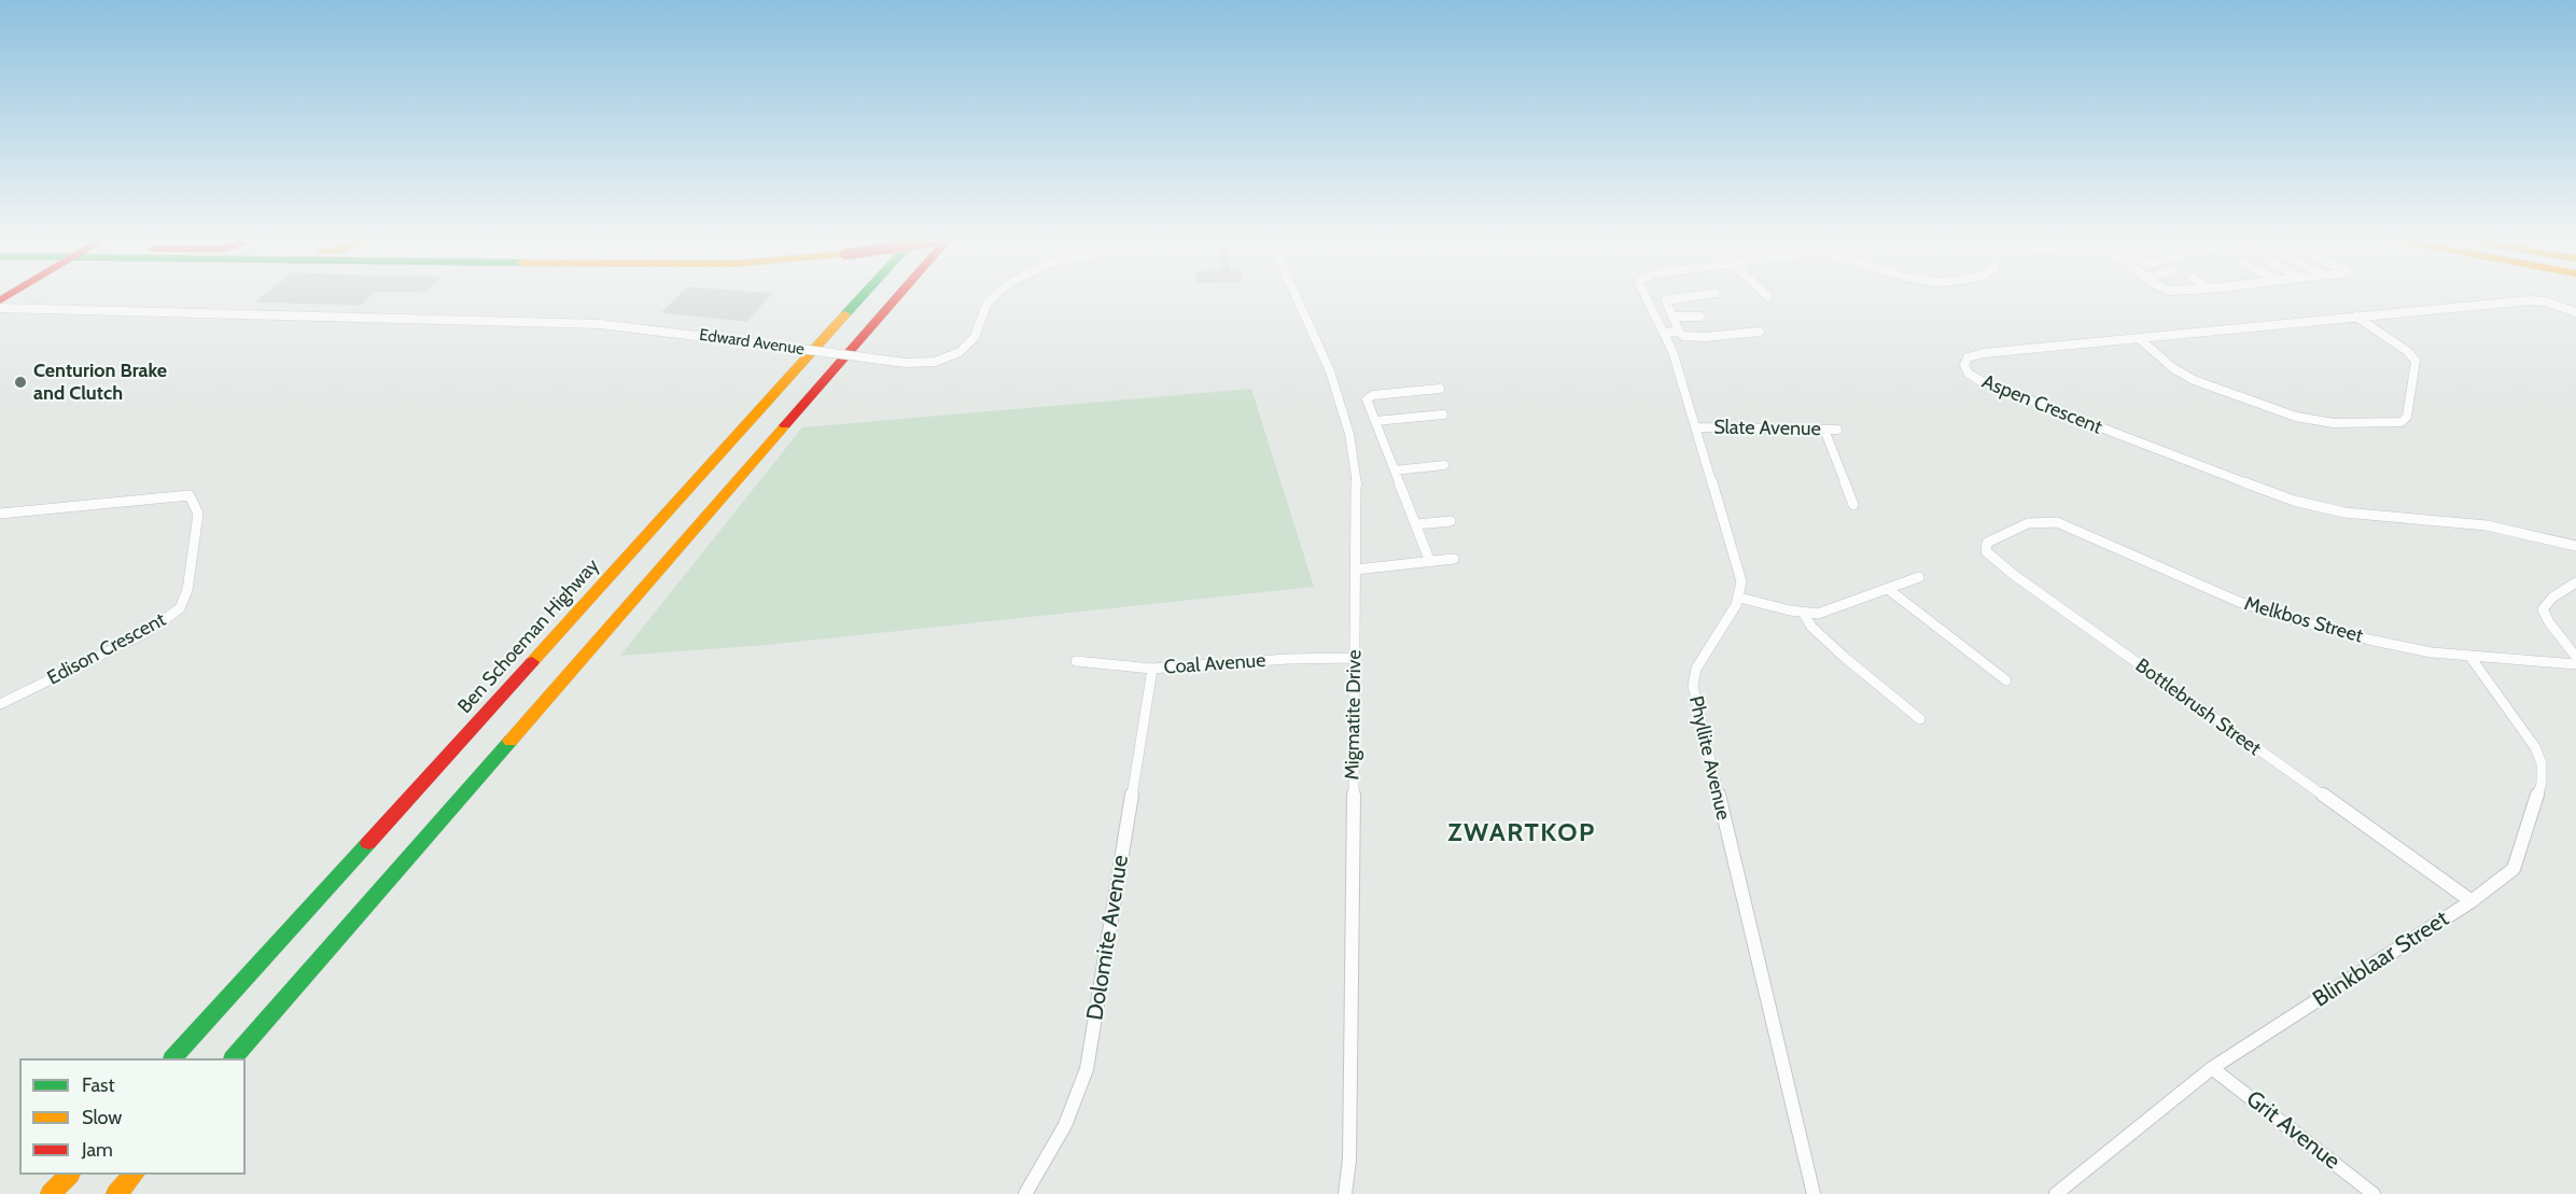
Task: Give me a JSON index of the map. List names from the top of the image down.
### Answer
{
  "streets": {
    "main road": ["Ben Schoeman Highway"],
    "street": [
      "Edward Avenue",
      "Aspen Crescent",
      "Slate Avenue",
      "Melkbos Street",
      "Edison Crescent",
      "Coal Avenue",
      "Bottlebrush Street",
      "Migmatite Drive",
      "Phyllite Avenue",
      "Dolomite Avenue",
      "Blinkblaar Street",
      "Grit Avenue"
    ]
  },
  "crossings": [
    ["Melkbos Street", "Bottlebrush Street"],
    ["Melkbos Street", "Blinkblaar Street"],
    ["Coal Avenue", "Migmatite Drive"],
    ["Coal Avenue", "Dolomite Avenue"],
    ["Bottlebrush Street", "Blinkblaar Street"],
    ["Blinkblaar Street", "Grit Avenue"]
  ],
  "districts": ["ZWARTKOP"],
  "places": ["Centurion Brake and Clutch"],
  "legend": ["Fast", "Slow", "Jam"]
}
